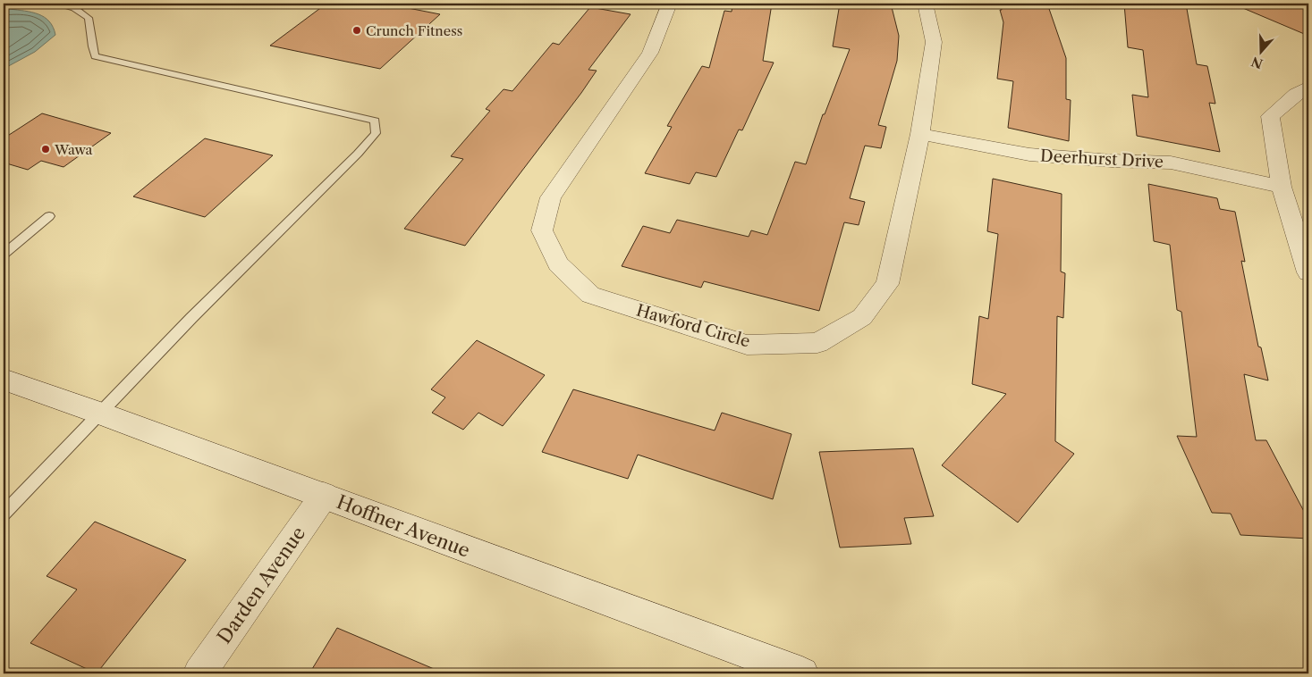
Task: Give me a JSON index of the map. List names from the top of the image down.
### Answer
{
  "streets": {
    "street": [
      "Deerhurst Drive",
      "Hawford Circle",
      "Hoffner Avenue",
      "Darden Avenue"
    ]
  },
  "crossings": [
    ["Deerhurst Drive", "Hawford Circle"],
    ["Hoffner Avenue", "Darden Avenue"]
  ],
  "places": ["Crunch Fitness", "Wawa"],
  "north": "bottom"
}
